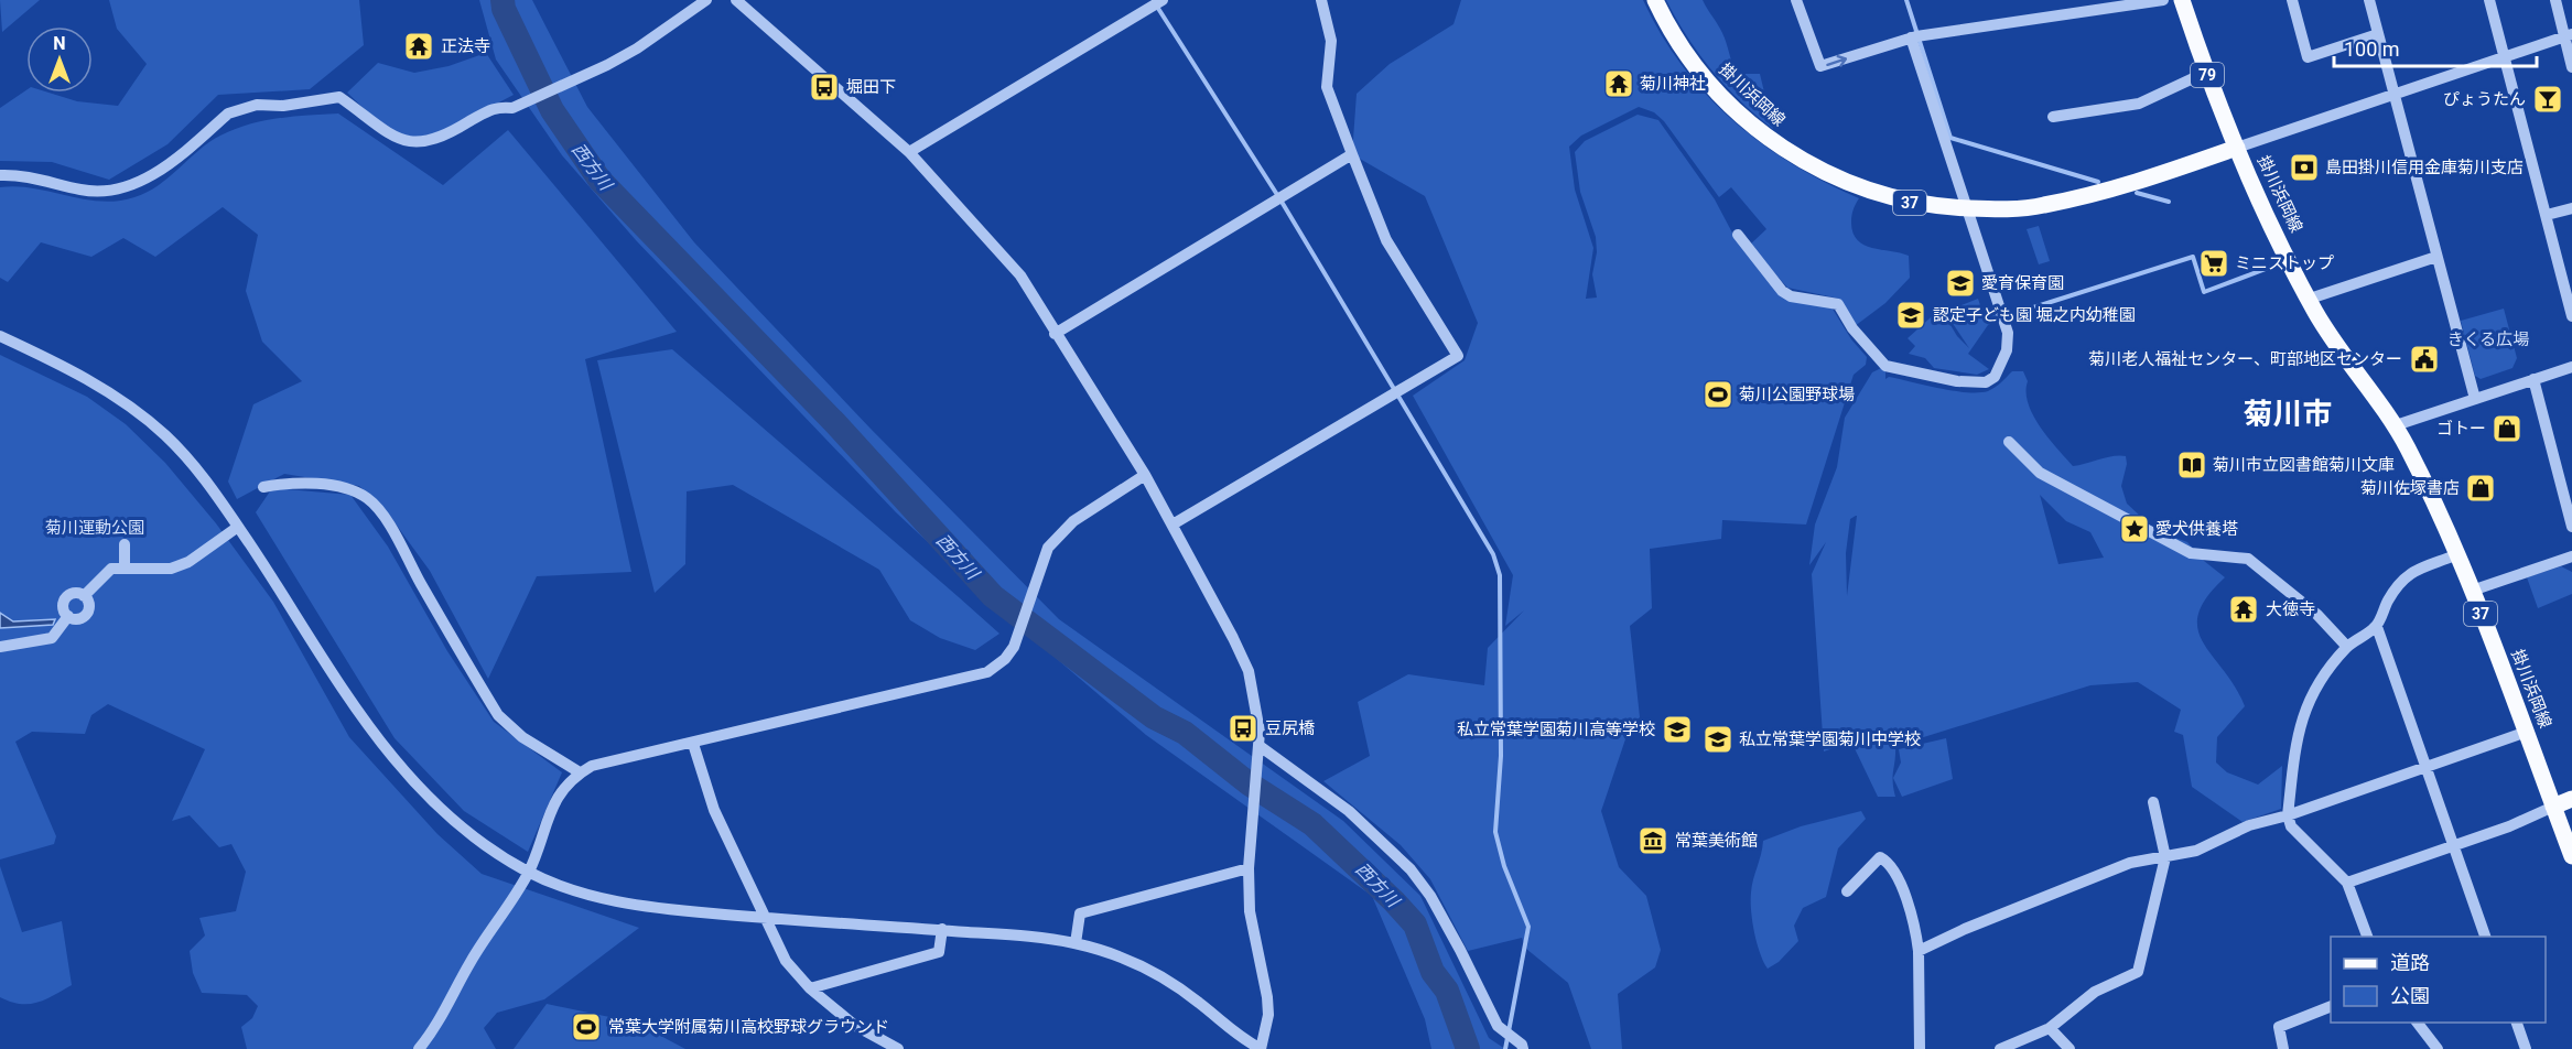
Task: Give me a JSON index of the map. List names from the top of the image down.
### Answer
{
  "streets": {
    "main road": ["79", "掛川浜岡線", "37"]
  },
  "crossings": [
    ["79", "掛川浜岡線"]
  ],
  "districts": ["菊川市"],
  "water": ["西方川"],
  "parks": ["きくる広場", "菊川運動公園"],
  "places": {
    "temple": ["正法寺", "菊川神社", "大徳寺"],
    "bus stop": ["堀田下", "豆尻橋"],
    "bar": ["ぴょうたん"],
    "bank": ["島田掛川信用金庫菊川支店"],
    "supermarket": ["ミニストップ"],
    "school or university": [
      "愛育保育園",
      "認定子ども園 堀之内幼稚園",
      "私立常葉学園菊川高等学校",
      "私立常葉学園菊川中学校"
    ],
    "public building": ["菊川老人福祉センター、町部地区センター"],
    "sports": ["菊川公園野球場", "常葉大学附属菊川高校野球グラウンド"],
    "shop": ["ゴトー", "菊川佐塚書店"],
    "library": ["菊川市立図書館菊川文庫"],
    "place": ["愛犬供養塔"],
    "museum": ["常葉美術館"]
  },
  "legend": ["道路", "公園"],
  "scale_bar": "100 m",
  "north": "top"
}
